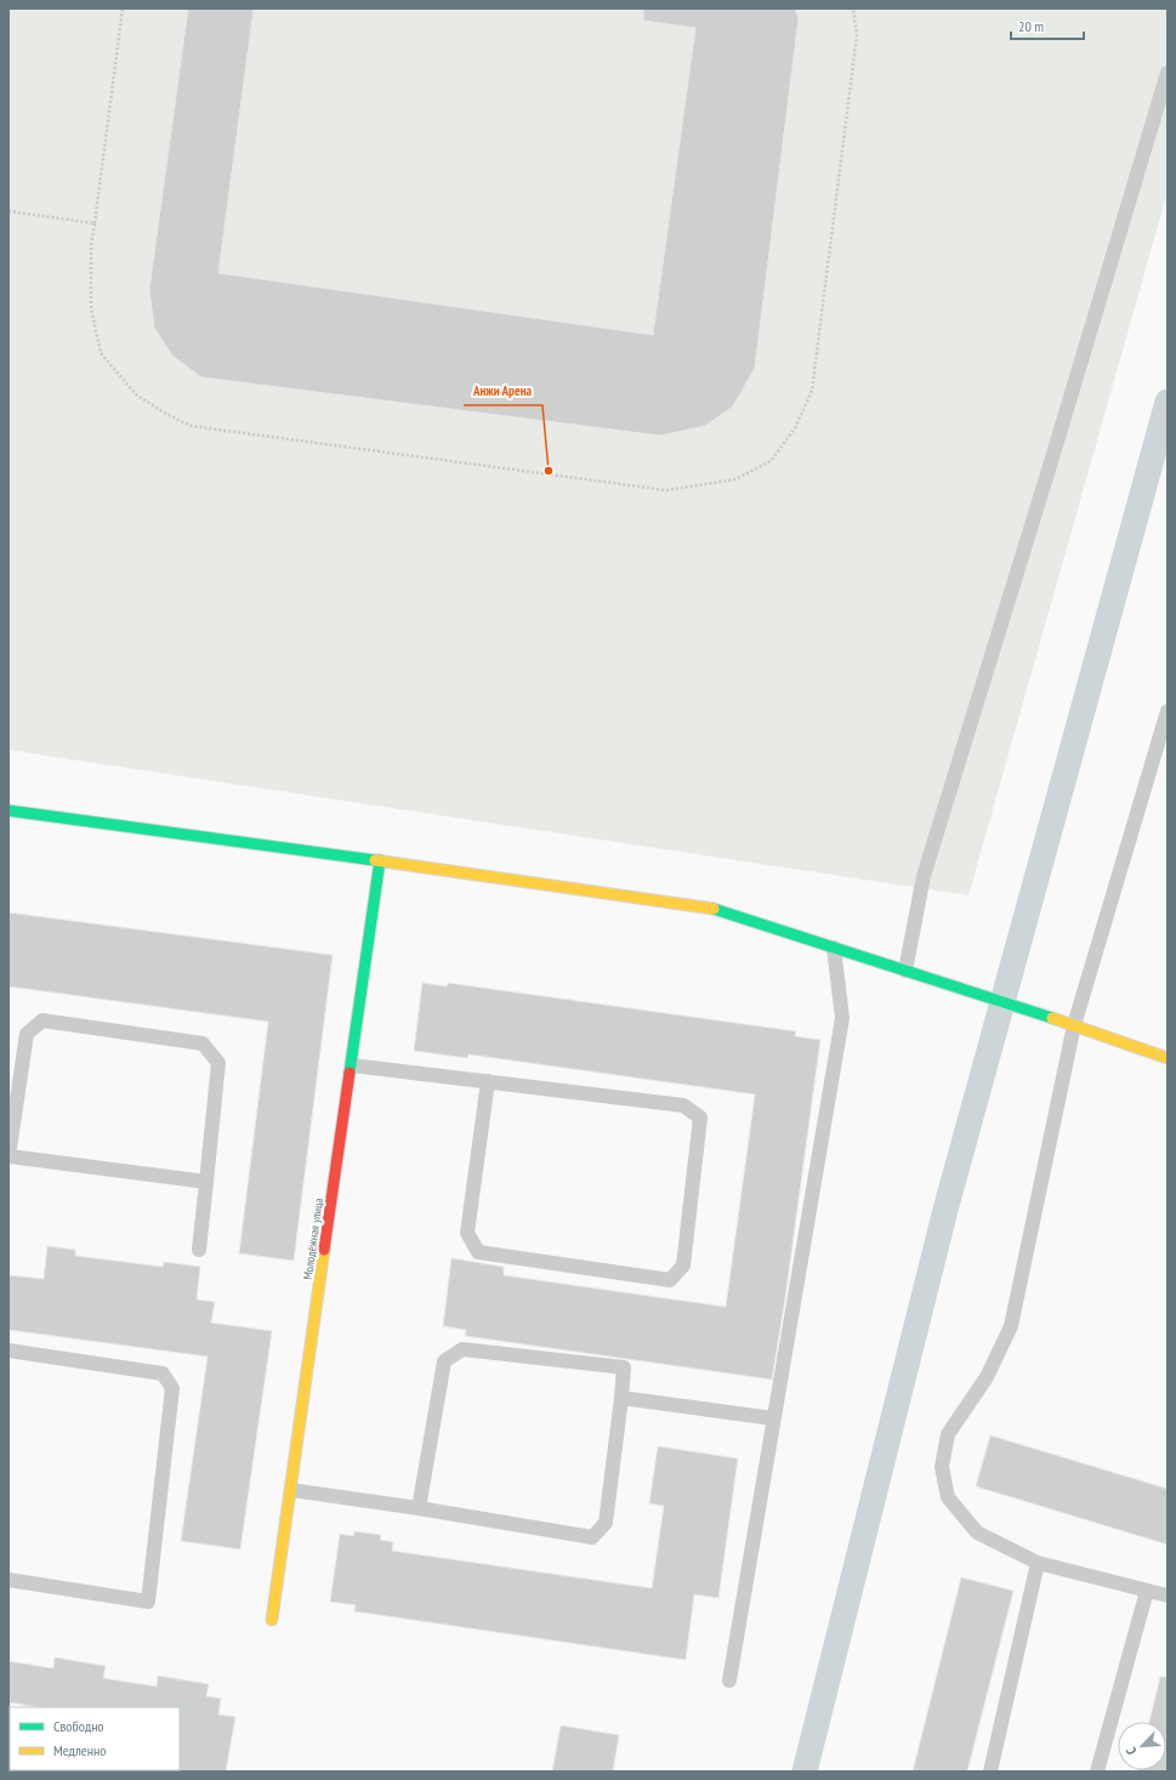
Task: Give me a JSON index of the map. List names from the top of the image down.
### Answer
{
  "streets": {
    "street": ["Молодёжная улица"]
  },
  "places": ["Анжи Арена"],
  "legend": ["Свободно", "Медленно"],
  "scale_bar": "20 m",
  "north": "bottom left"
}
